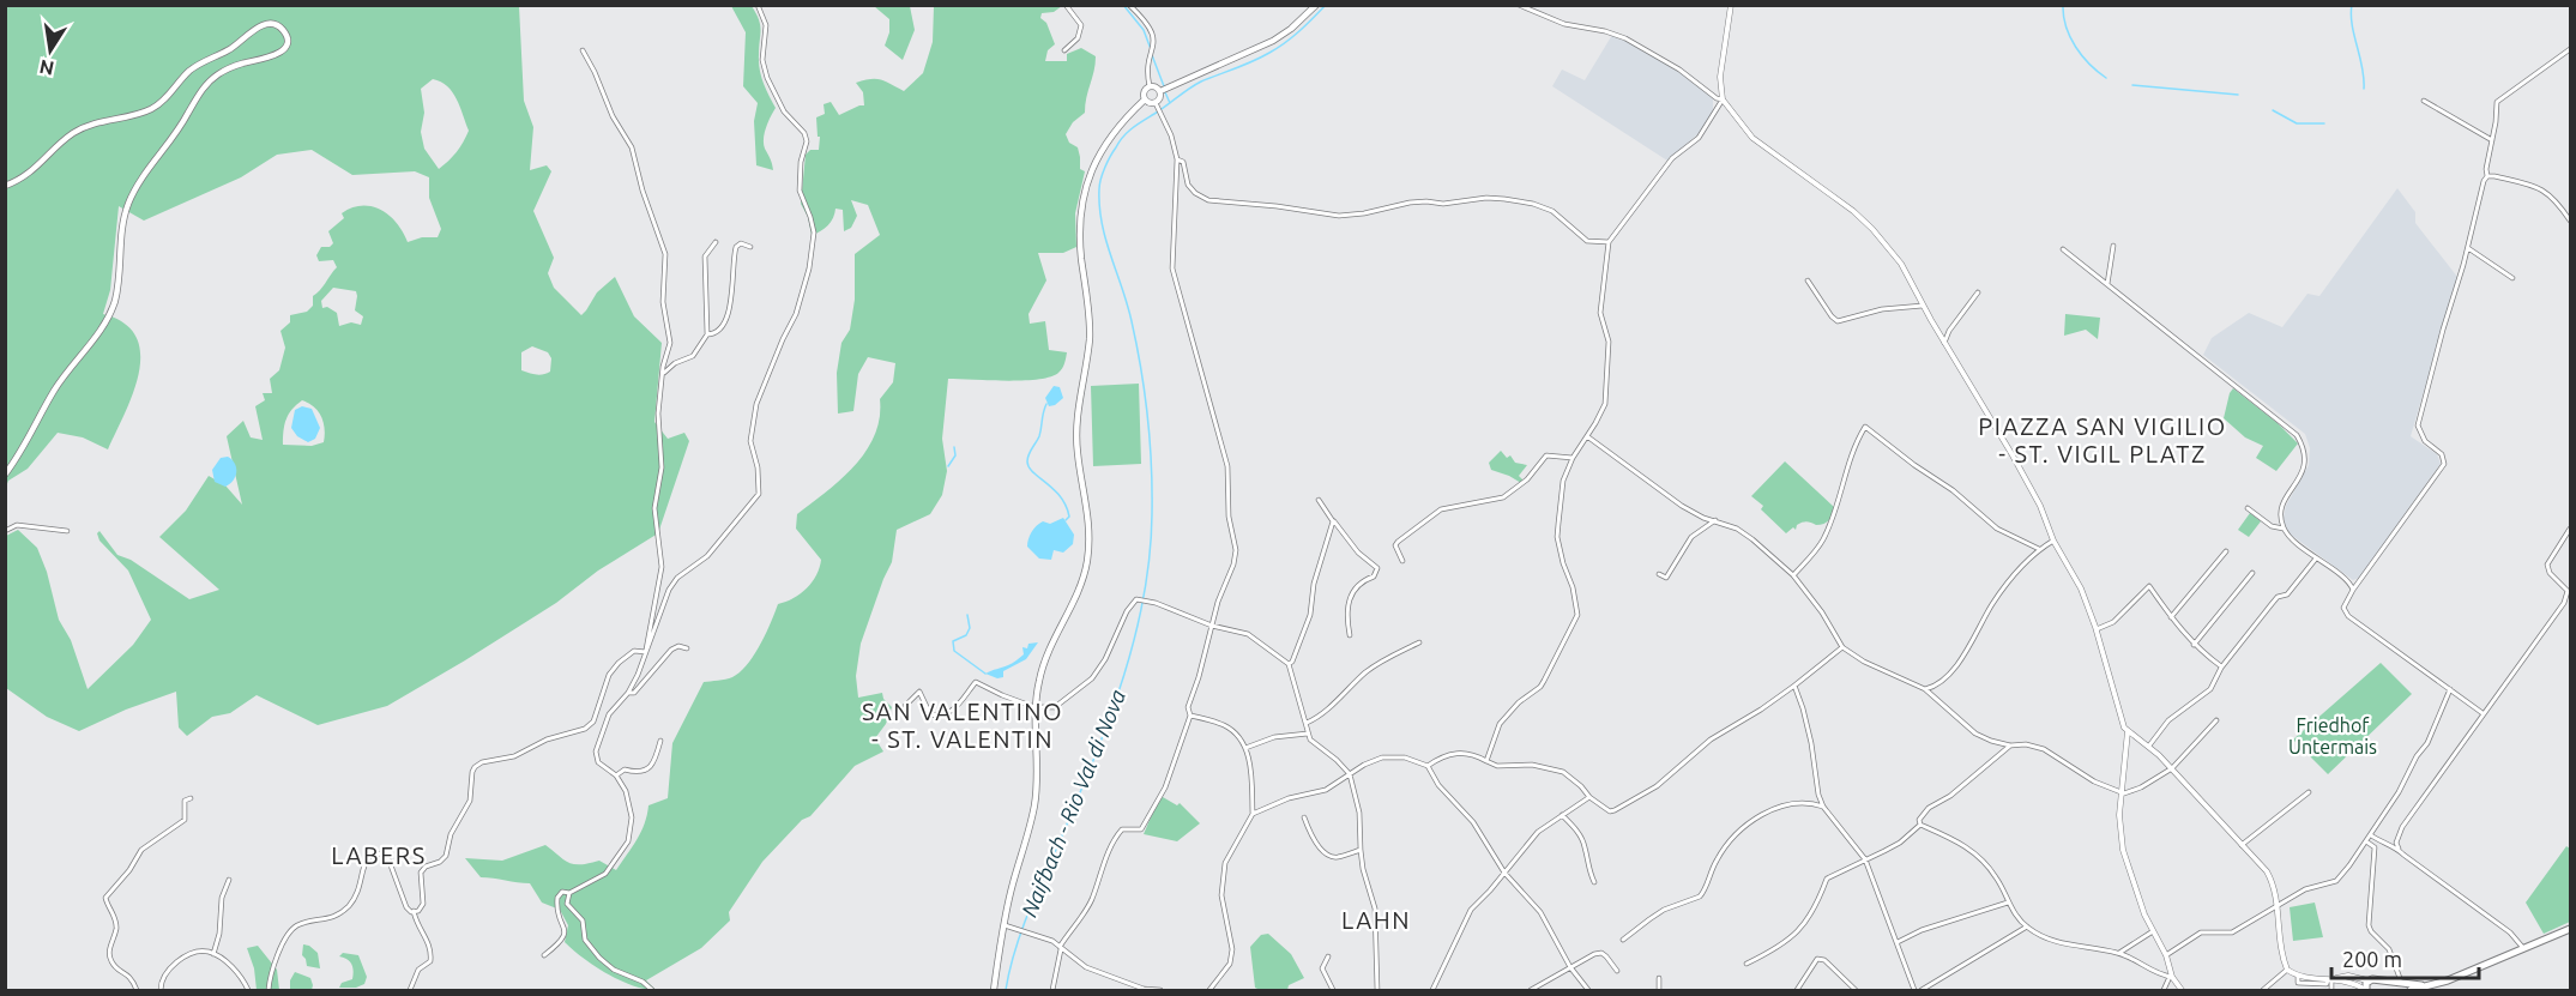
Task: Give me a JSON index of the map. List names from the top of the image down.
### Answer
{
  "districts": [
    "PIAZZA SAN VIGILIO - ST. VIGIL PLATZ",
    "SAN VALENTINO - ST. VALENTIN",
    "LABERS",
    "LAHN"
  ],
  "water": ["Naifbach - Rio Val di Nova"],
  "parks": ["Friedhof Untermais"],
  "scale_bar": "200 m",
  "north": "bottom"
}
